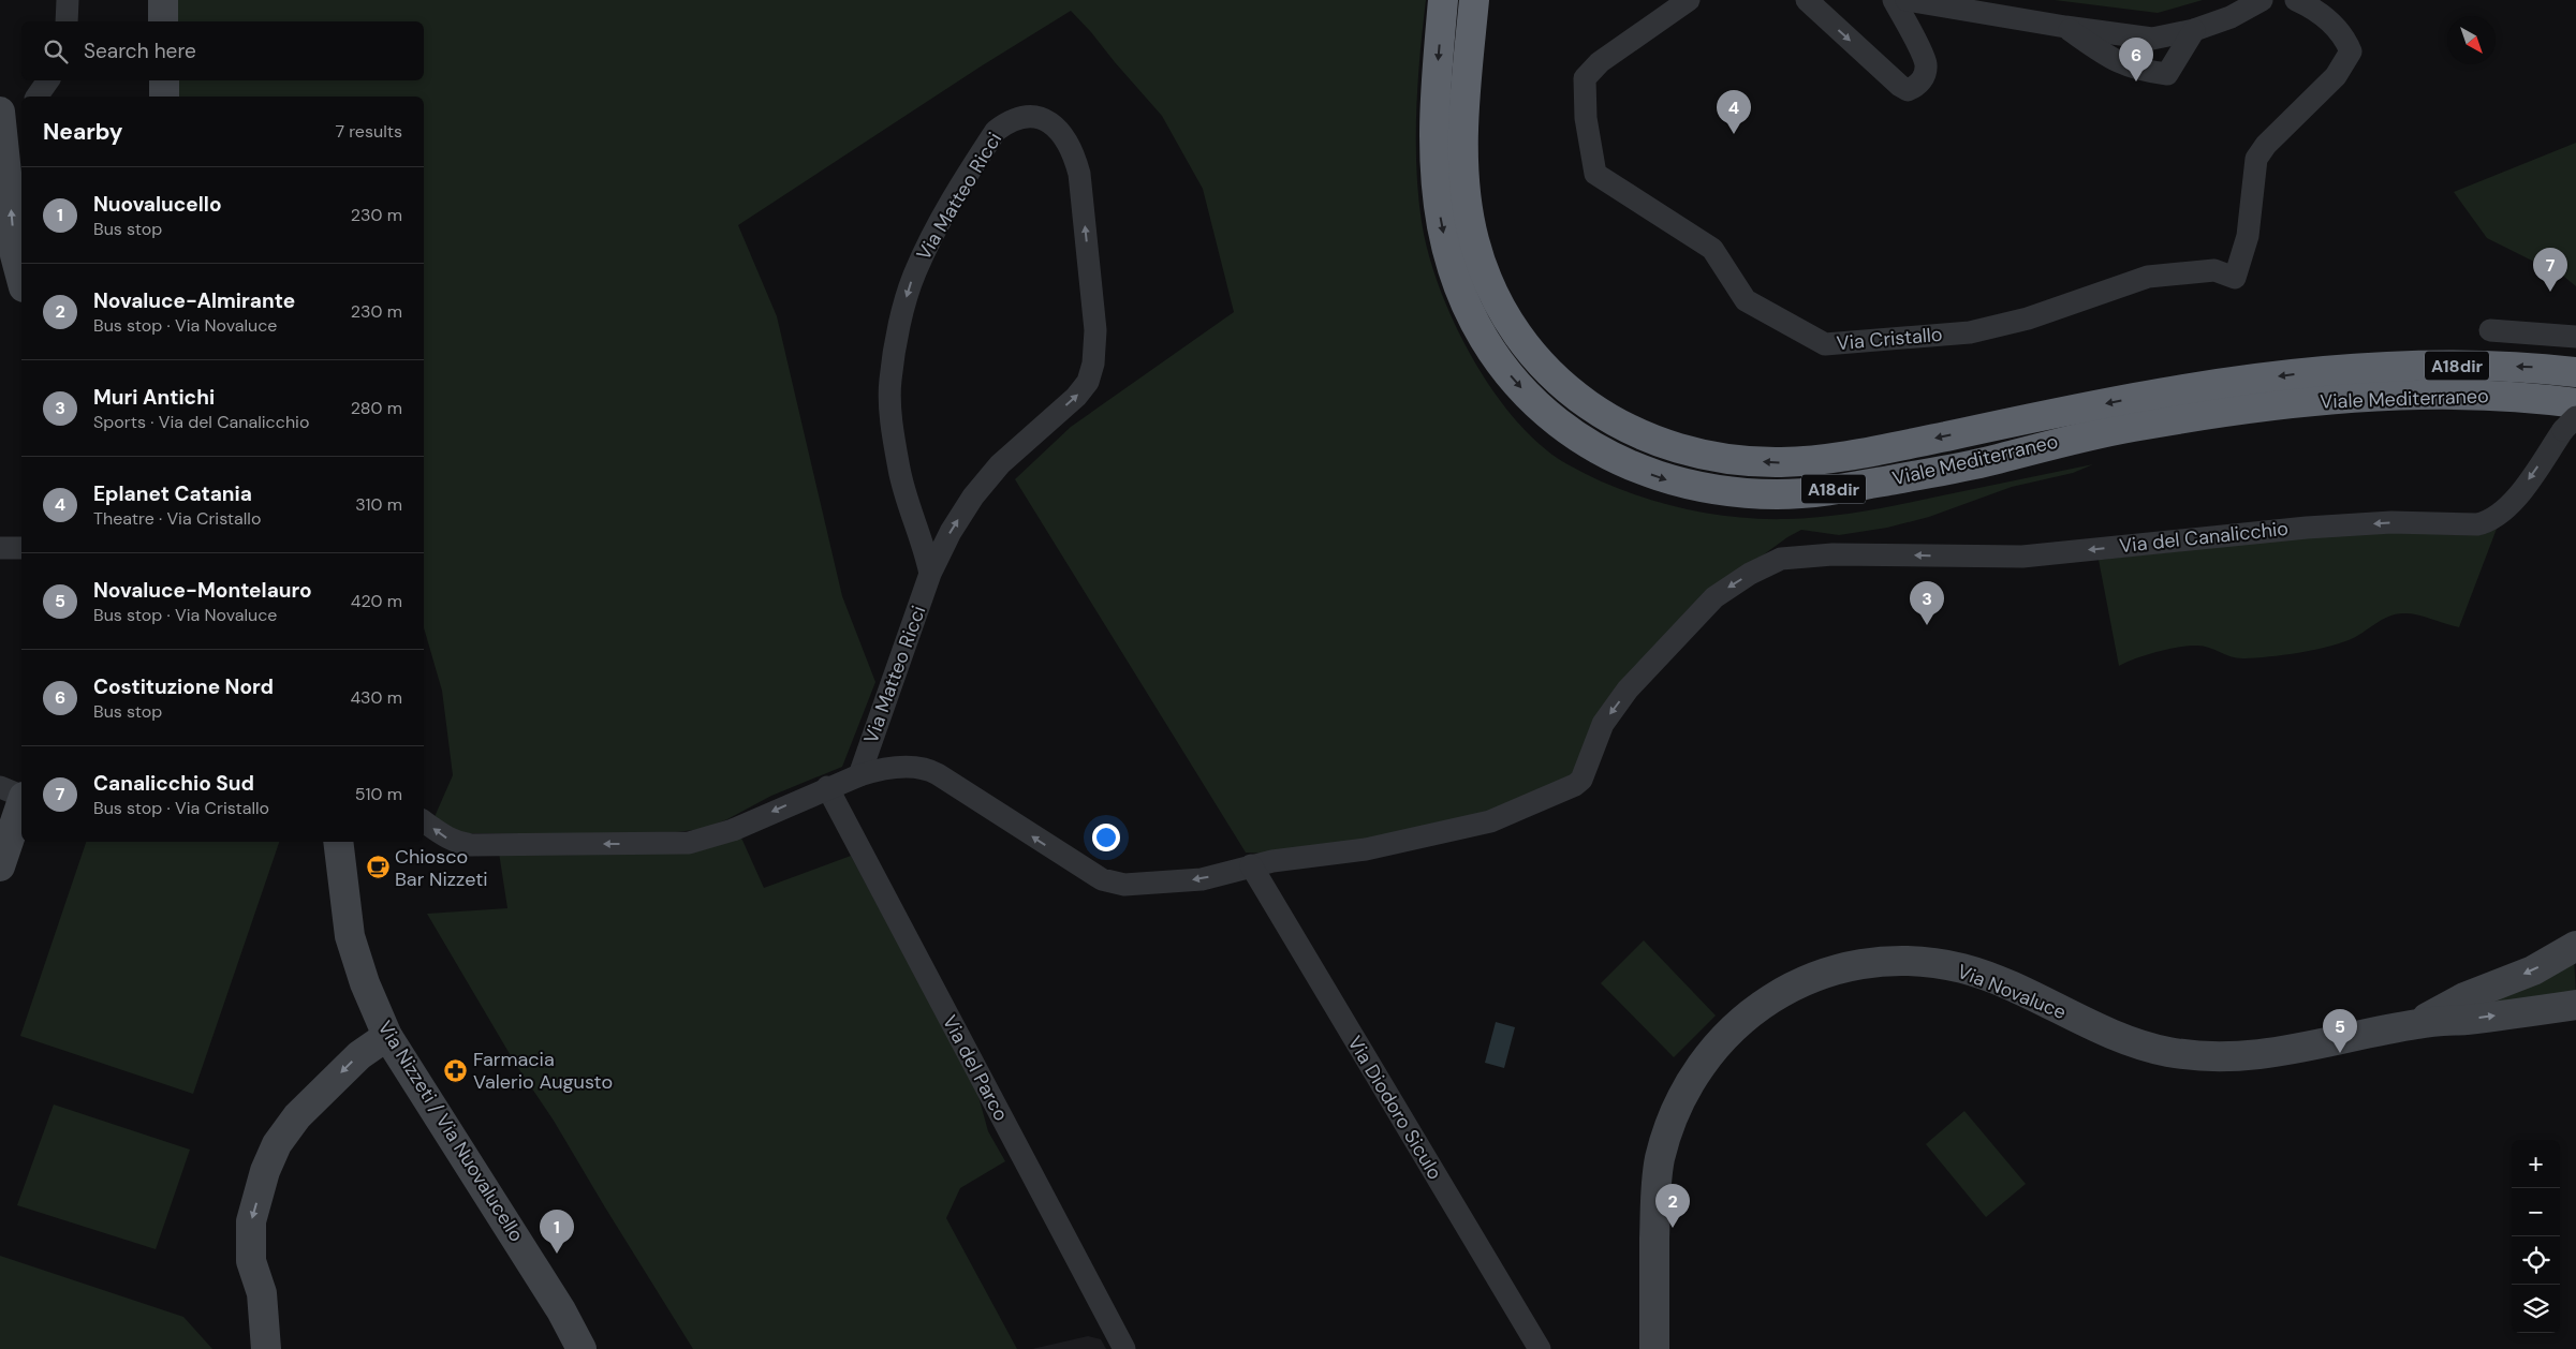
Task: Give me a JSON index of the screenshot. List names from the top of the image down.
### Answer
{
  "streets": {
    "highway": ["A18dir", "Viale Mediterraneo"],
    "main road": ["Via Novaluce", "Via Nizzeti / Via Nuovalucello"],
    "street": [
      "Via Matteo Ricci",
      "Via Cristallo",
      "Via del Canalicchio",
      "Via del Parco",
      "Via Diodoro Siculo"
    ]
  },
  "crossings": [
    ["Via del Canalicchio", "Via Diodoro Siculo"]
  ],
  "one_way": ["Via del Canalicchio"],
  "places": {
    "cafe": ["Chiosco Bar Nizzeti"],
    "pharmacy": ["Farmacia Valerio Augusto"]
  },
  "north": "bottom right",
  "page": {
    "search": "Search here",
    "pins": [
      "6",
      "4",
      "7",
      "3",
      "5",
      "2",
      "1"
    ],
    "heading": ["Nearby", "7 results"],
    "list": [
      {
        "mark": "1",
        "name": "Nuovalucello",
        "note": "Bus stop",
        "value": "230 m"
      },
      {
        "mark": "2",
        "name": "Novaluce-Almirante",
        "note": "Bus stop · Via Novaluce",
        "value": "230 m"
      },
      {
        "mark": "3",
        "name": "Muri Antichi",
        "note": "Sports · Via del Canalicchio",
        "value": "280 m"
      },
      {
        "mark": "4",
        "name": "Eplanet Catania",
        "note": "Theatre · Via Cristallo",
        "value": "310 m"
      },
      {
        "mark": "5",
        "name": "Novaluce-Montelauro",
        "note": "Bus stop · Via Novaluce",
        "value": "420 m"
      },
      {
        "mark": "6",
        "name": "Costituzione Nord",
        "note": "Bus stop",
        "value": "430 m"
      },
      {
        "mark": "7",
        "name": "Canalicchio Sud",
        "note": "Bus stop · Via Cristallo",
        "value": "510 m"
      }
    ],
    "map_buttons": ["+", "−"]
  }
}
